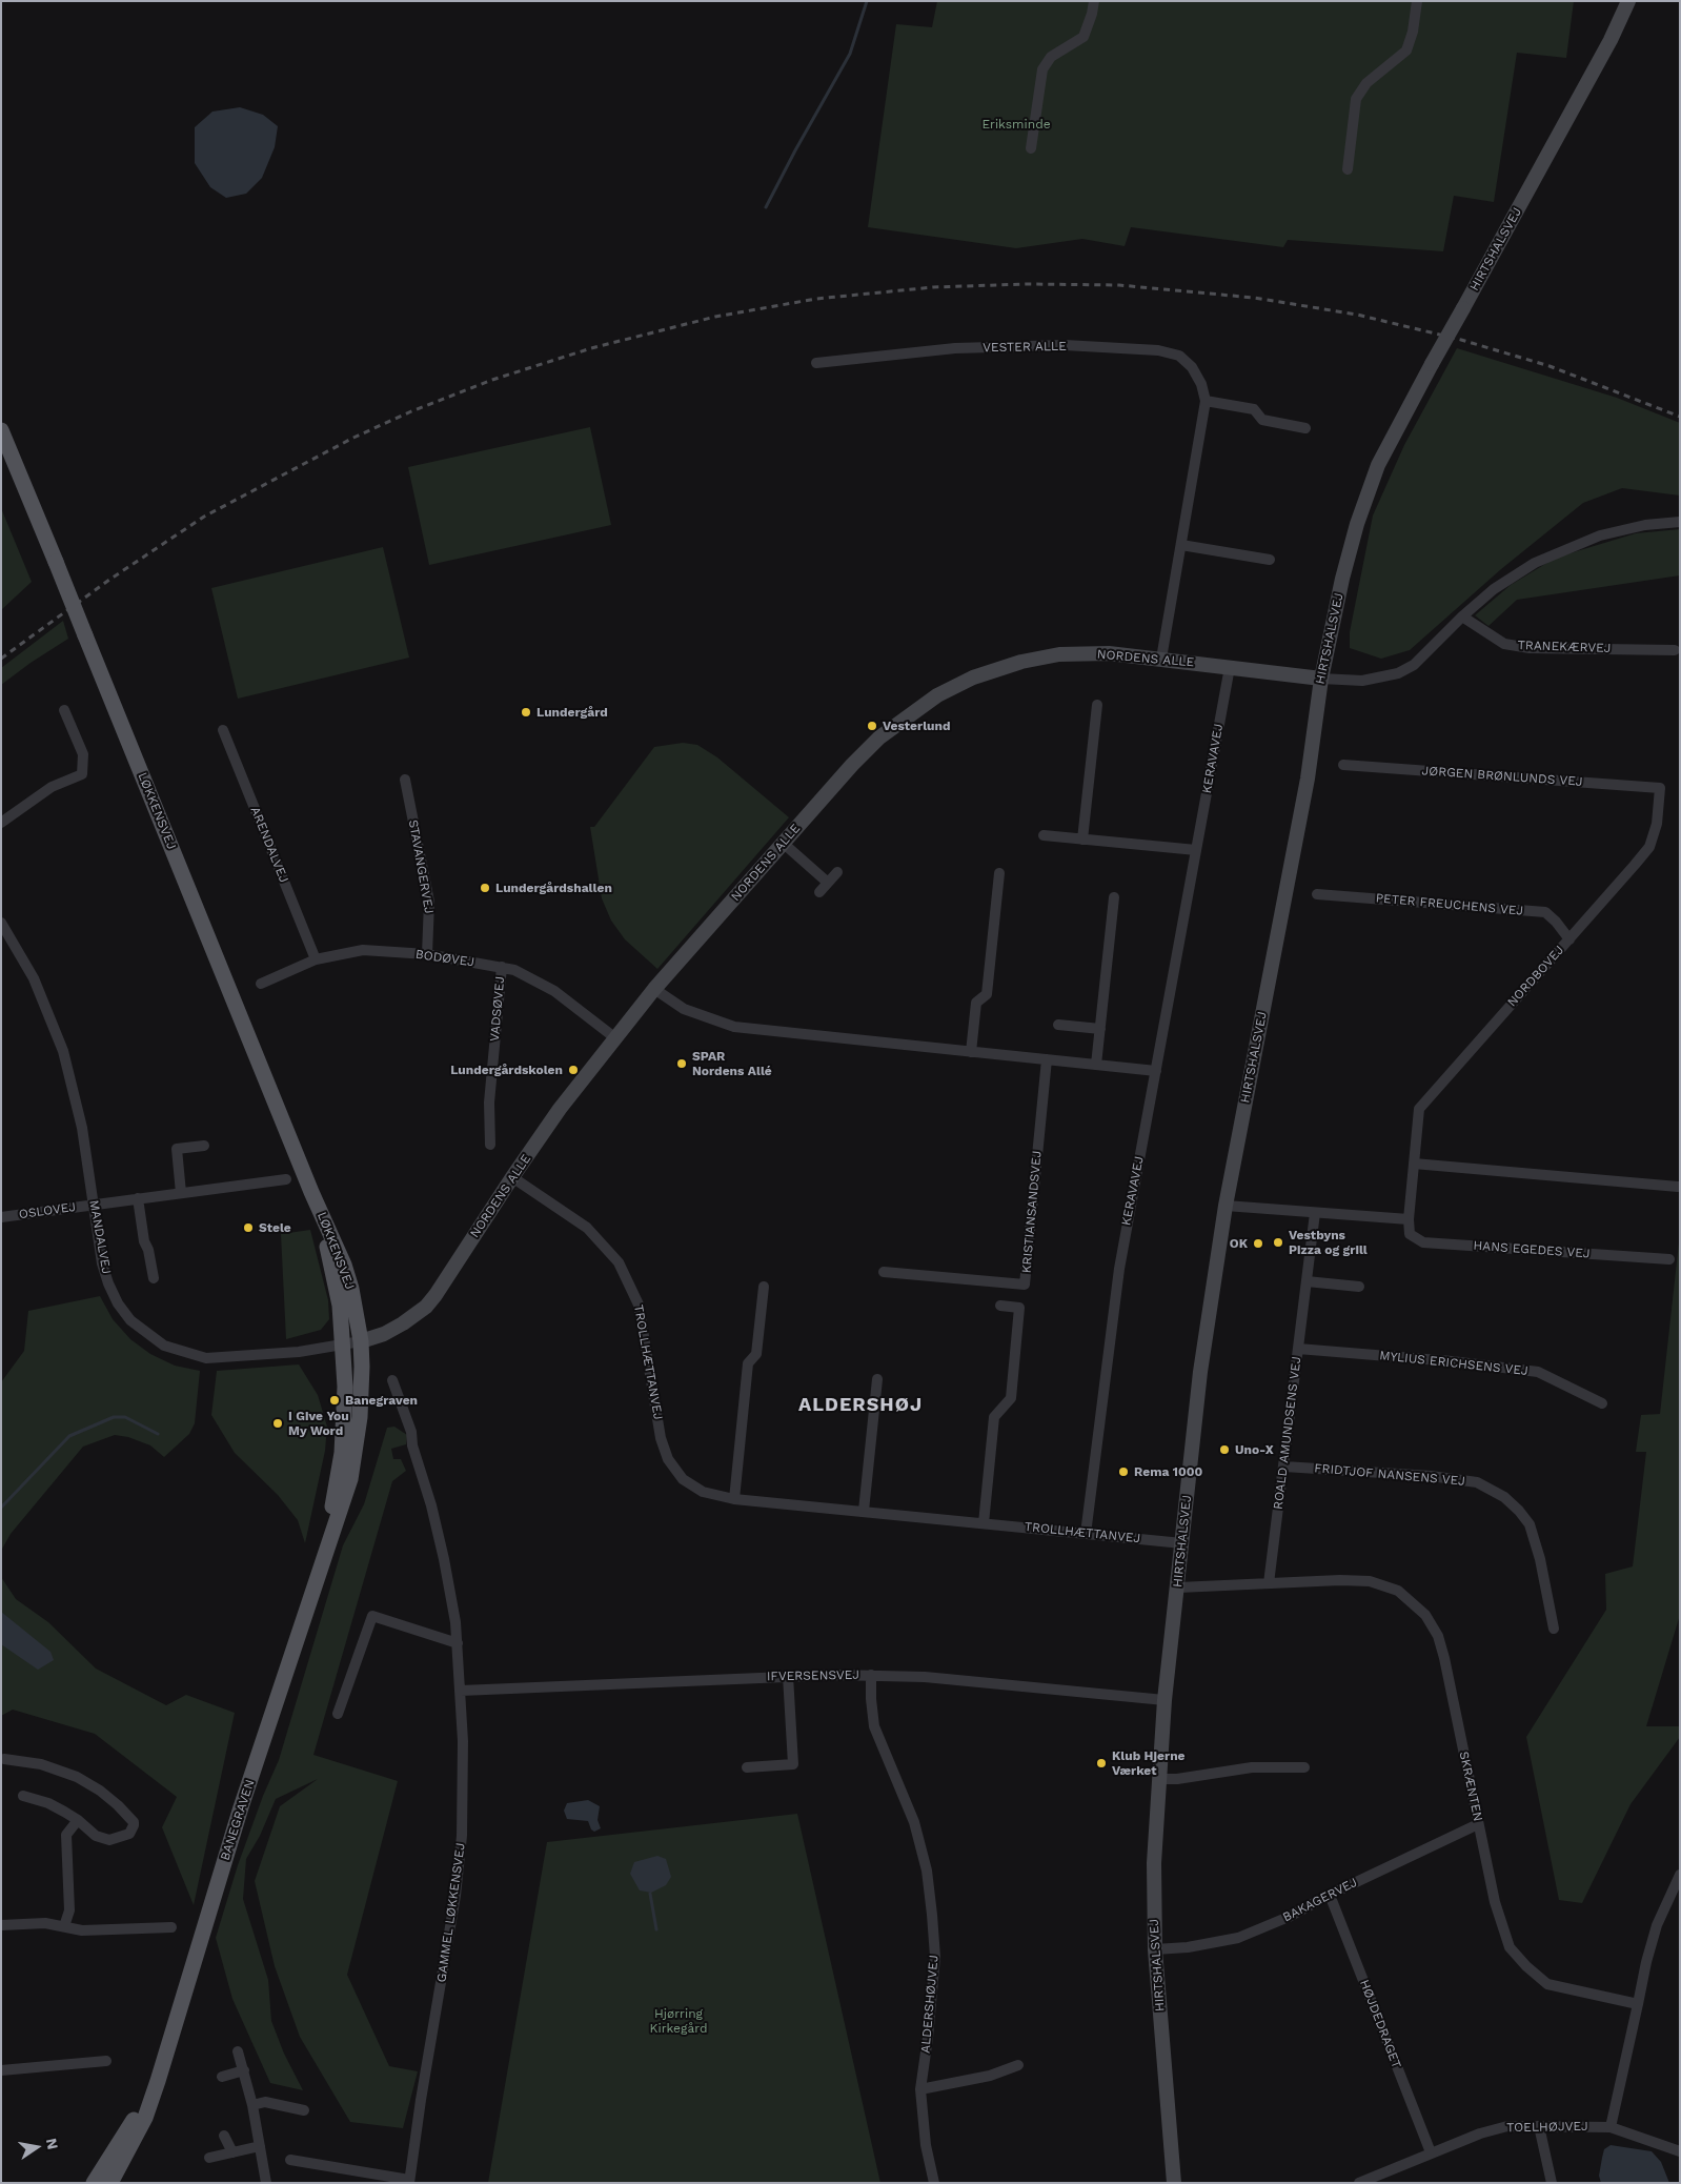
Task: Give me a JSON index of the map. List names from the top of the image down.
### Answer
{
  "streets": {
    "main road": ["LØKKENSVEJ", "BANEGRAVEN"],
    "street": [
      "HIRTSHALSVEJ",
      "VESTER ALLE",
      "TRANEKÆRVEJ",
      "NORDENS ALLE",
      "KERAVAVEJ",
      "JØRGEN BRØNLUNDS VEJ",
      "ARENDALVEJ",
      "STAVANGERVEJ",
      "PETER FREUCHENS VEJ",
      "BODØVEJ",
      "NORDBOVEJ",
      "VADSØVEJ",
      "OSLOVEJ",
      "KRISTIANSANDSVEJ",
      "MANDALVEJ",
      "HANS EGEDES VEJ",
      "TROLLHÆTTANVEJ",
      "MYLIUS ERICHSENS VEJ",
      "ROALD AMUNDSENS VEJ",
      "FRIDTJOF NANSENS VEJ",
      "IFVERSENSVEJ",
      "SKRÆNTEN",
      "BAKAGERVEJ",
      "GAMMEL LØKKENSVEJ",
      "ALDERSHØJVEJ",
      "HØJDEDRAGET",
      "TOELHØJVEJ"
    ]
  },
  "crossings": [
    ["HIRTSHALSVEJ", "NORDENS ALLE"],
    ["HIRTSHALSVEJ", "TROLLHÆTTANVEJ"],
    ["HIRTSHALSVEJ", "IFVERSENSVEJ"],
    ["HIRTSHALSVEJ", "SKRÆNTEN"],
    ["HIRTSHALSVEJ", "BAKAGERVEJ"],
    ["VESTER ALLE", "NORDENS ALLE"],
    ["NORDENS ALLE", "KERAVAVEJ"],
    ["NORDENS ALLE", "LØKKENSVEJ"],
    ["NORDENS ALLE", "BODØVEJ"],
    ["NORDENS ALLE", "MANDALVEJ"],
    ["NORDENS ALLE", "TROLLHÆTTANVEJ"],
    ["NORDENS ALLE", "BANEGRAVEN"],
    ["KERAVAVEJ", "TROLLHÆTTANVEJ"],
    ["JØRGEN BRØNLUNDS VEJ", "NORDBOVEJ"],
    ["LØKKENSVEJ", "MANDALVEJ"],
    ["LØKKENSVEJ", "BANEGRAVEN"],
    ["ARENDALVEJ", "BODØVEJ"],
    ["STAVANGERVEJ", "BODØVEJ"],
    ["PETER FREUCHENS VEJ", "NORDBOVEJ"],
    ["BODØVEJ", "VADSØVEJ"],
    ["NORDBOVEJ", "HANS EGEDES VEJ"],
    ["OSLOVEJ", "MANDALVEJ"],
    ["MANDALVEJ", "BANEGRAVEN"],
    ["MYLIUS ERICHSENS VEJ", "ROALD AMUNDSENS VEJ"],
    ["ROALD AMUNDSENS VEJ", "FRIDTJOF NANSENS VEJ"],
    ["ROALD AMUNDSENS VEJ", "SKRÆNTEN"],
    ["IFVERSENSVEJ", "GAMMEL LØKKENSVEJ"],
    ["IFVERSENSVEJ", "ALDERSHØJVEJ"],
    ["SKRÆNTEN", "BAKAGERVEJ"],
    ["BAKAGERVEJ", "HØJDEDRAGET"],
    ["HØJDEDRAGET", "TOELHØJVEJ"]
  ],
  "districts": ["ALDERSHØJ"],
  "parks": ["Eriksminde", "Hjørring Kirkegård"],
  "places": [
    "Lundergård",
    "Vesterlund",
    "Lundergårdshallen",
    "SPAR Nordens Allé",
    "Lundergårdskolen",
    "Stele",
    "Vestbyns Pizza og grill",
    "OK",
    "Banegraven",
    "I Give You My Word",
    "Uno-X",
    "Rema 1000",
    "Klub Hjerne Værket"
  ],
  "north": "right"
}
